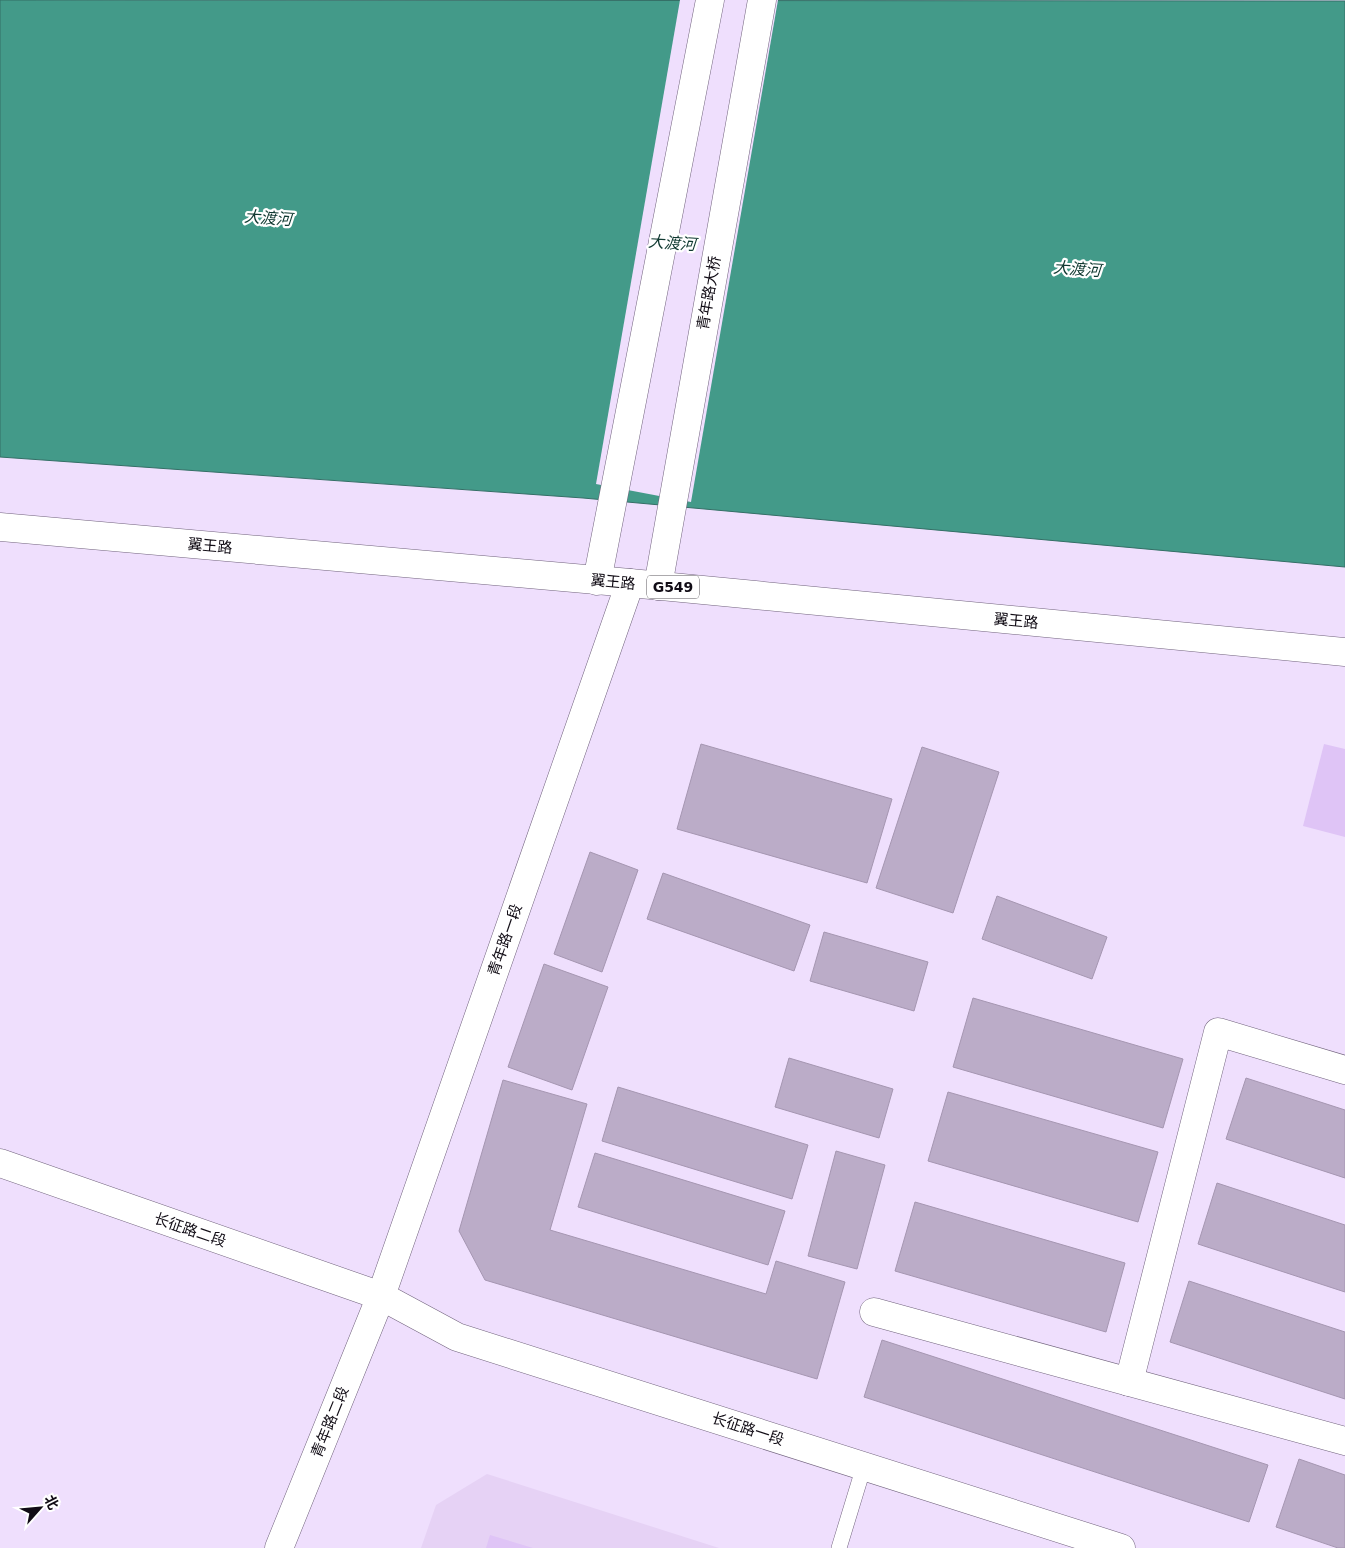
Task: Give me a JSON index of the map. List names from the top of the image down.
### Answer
{
  "streets": {
    "main road": [
      "青年路大桥",
      "翼王路",
      "G549",
      "青年路一段",
      "长征路二段",
      "青年路二段",
      "长征路一段"
    ]
  },
  "crossings": [
    ["青年路大桥", "翼王路"],
    ["翼王路", "青年路一段"],
    ["青年路一段", "长征路二段"],
    ["青年路一段", "青年路二段"],
    ["青年路一段", "长征路一段"],
    ["长征路二段", "青年路二段"],
    ["长征路二段", "长征路一段"],
    ["青年路二段", "长征路一段"]
  ],
  "water": ["大渡河"],
  "north": "top right"
}
